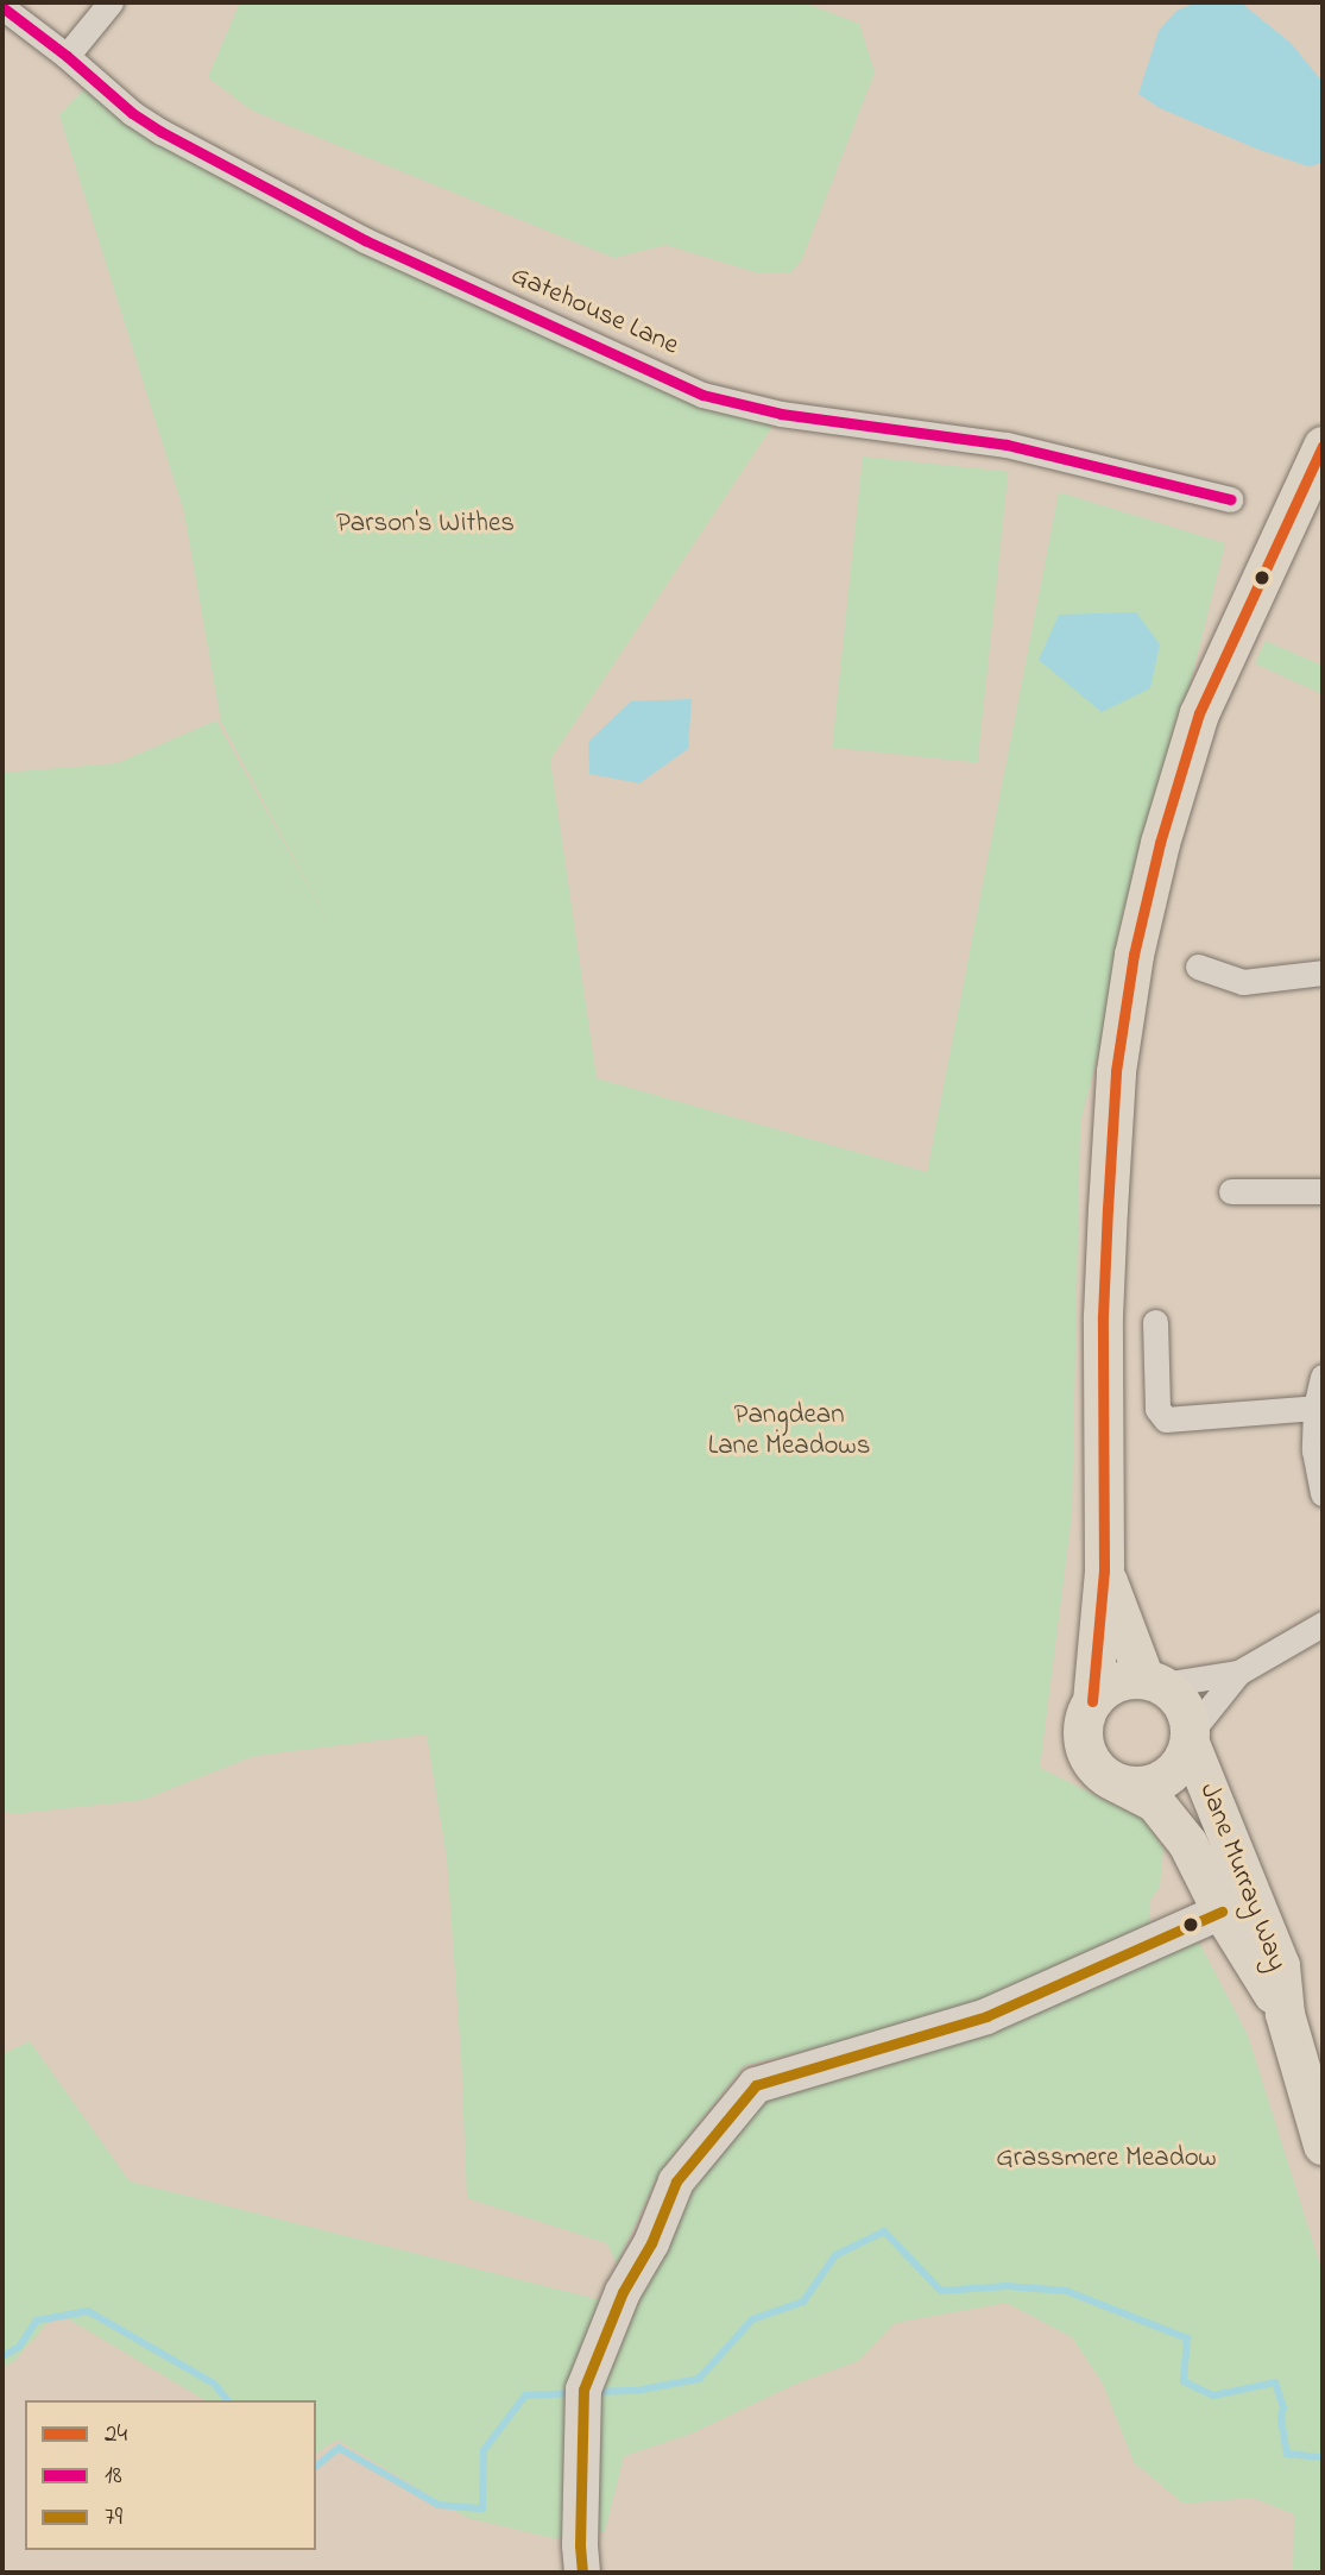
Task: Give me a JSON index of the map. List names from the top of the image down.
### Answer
{
  "streets": {
    "main road": ["Jane Murray Way"],
    "street": ["Gatehouse Lane"]
  },
  "parks": ["Parson's Withes", "Pangdean Lane Meadows", "Grassmere Meadow"],
  "lines": ["transit line 18", "transit line 24", "transit line 79"],
  "legend": ["24", "18", "79"]
}
